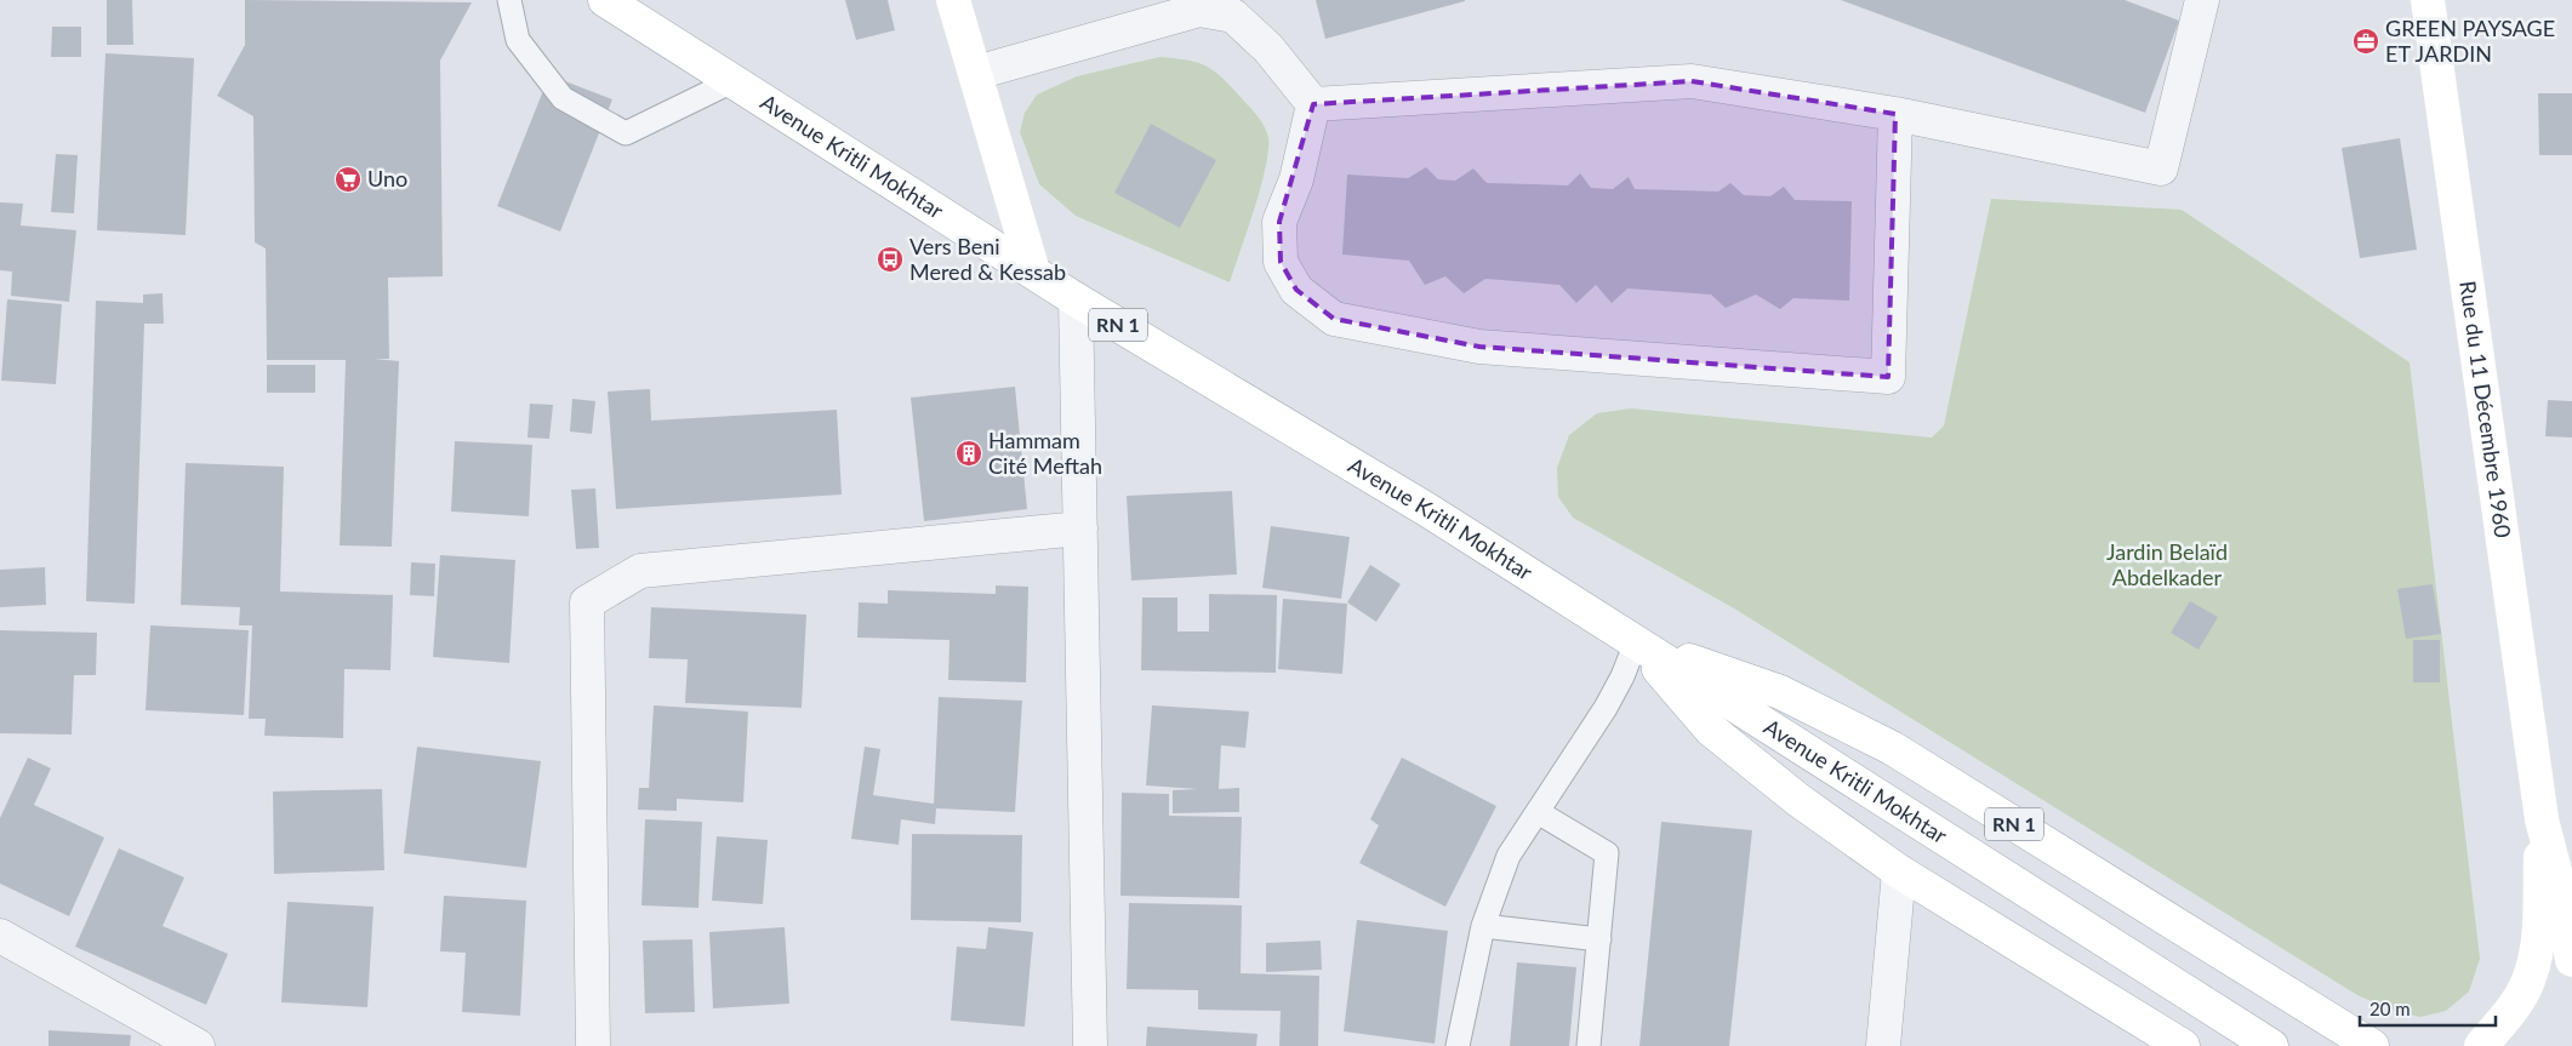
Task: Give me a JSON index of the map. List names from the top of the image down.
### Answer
{
  "streets": {
    "main road": ["Avenue Kritli Mokhtar", "RN 1", "Rue du 11 Décembre 1960"]
  },
  "crossings": [
    ["Avenue Kritli Mokhtar", "RN 1"]
  ],
  "parks": ["Jardin Belaïd Abdelkader"],
  "places": {
    "office": ["GREEN PAYSAGE ET JARDIN"],
    "supermarket": ["Uno"],
    "bus stop": ["Vers Beni Mered & Kessab"],
    "building": ["Hammam Cité Meftah"]
  },
  "scale_bar": "20 m"
}
